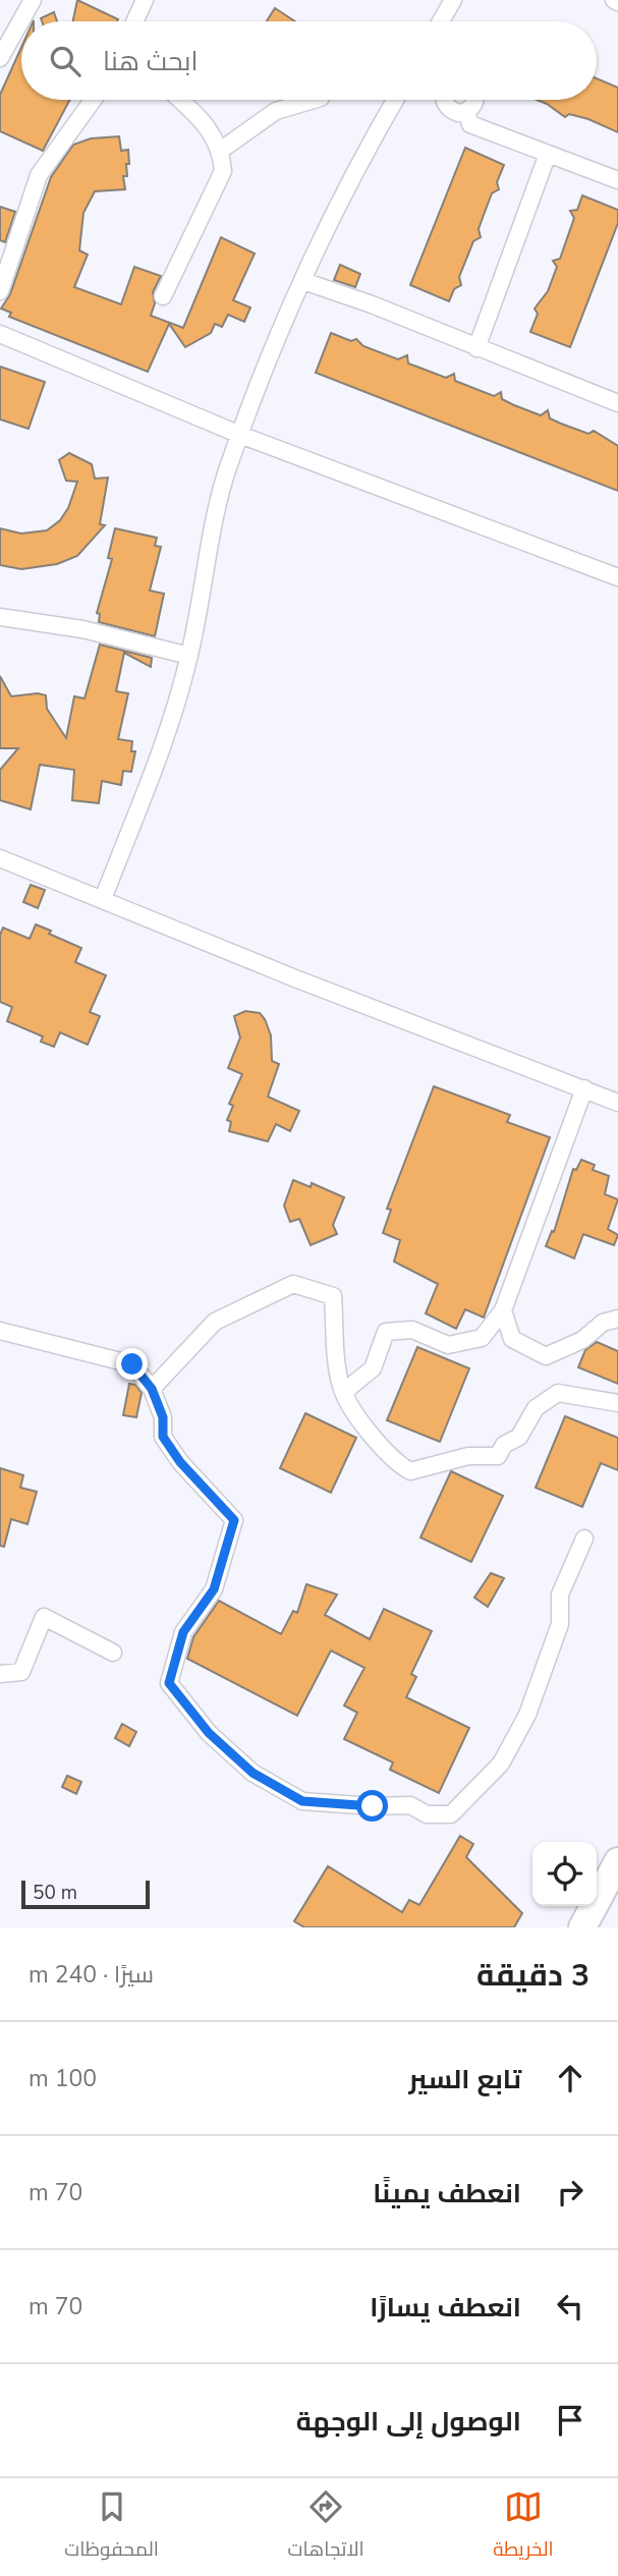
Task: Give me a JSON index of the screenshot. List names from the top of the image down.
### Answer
{
  "scale_bar": "50 m",
  "page": {
    "search": "ابحث هنا",
    "scale": "50 m",
    "heading": ["3 دقيقة", "سيرًا · 240 m"],
    "list": [
      ["تابع السير", "100 m"],
      ["انعطف يمينًا", "70 m"],
      ["انعطف يسارًا", "70 m"],
      "الوصول إلى الوجهة"
    ],
    "nav": ["الخريطة", "الاتجاهات", "المحفوظات"]
  }
}
